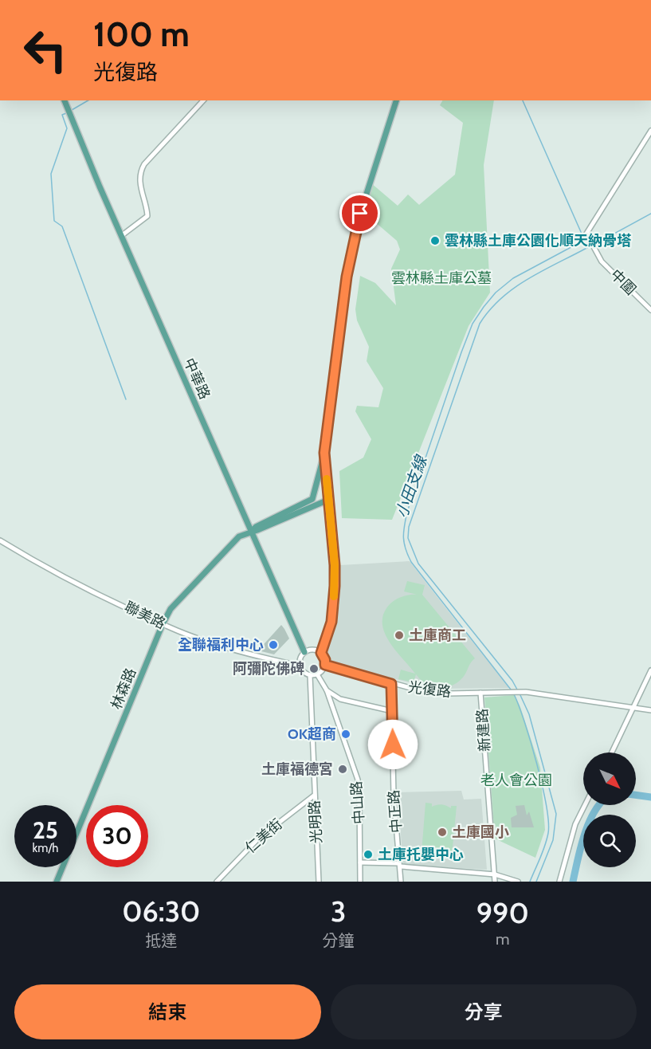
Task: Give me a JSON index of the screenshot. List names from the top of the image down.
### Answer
{
  "streets": {
    "main road": ["中華路", "林森路"],
    "street": [
      "中圍",
      "聯美路",
      "光復路",
      "新建路",
      "中山路",
      "中正路",
      "光明路",
      "仁美街"
    ]
  },
  "crossings": [
    ["中華路", "聯美路"],
    ["中華路", "林森路"],
    ["中華路", "光復路"],
    ["中華路", "中山路"],
    ["中華路", "光明路"],
    ["聯美路", "林森路"],
    ["聯美路", "光復路"],
    ["聯美路", "中山路"],
    ["聯美路", "光明路"],
    ["光復路", "新建路"],
    ["光復路", "中山路"],
    ["光復路", "中正路"],
    ["光復路", "光明路"],
    ["中山路", "光明路"],
    ["光明路", "仁美街"]
  ],
  "water": ["小田支線"],
  "parks": ["雲林縣土庫公墓", "老人會公園"],
  "places": [
    "雲林縣土庫公園化順天納骨塔",
    "土庫商工",
    "全聯福利中心",
    "阿彌陀佛碑",
    "OK超商",
    "土庫福德宮",
    "土庫國小",
    "土庫托嬰中心"
  ],
  "north": "bottom right",
  "page": {
    "turn": ["100 m", "光復路"],
    "speed": "25 km/h",
    "limit": "30",
    "eta": [
      "06:30",
      "抵達",
      "3",
      "分鐘",
      "990",
      "m"
    ],
    "buttons": ["結束", "分享"]
  }
}
